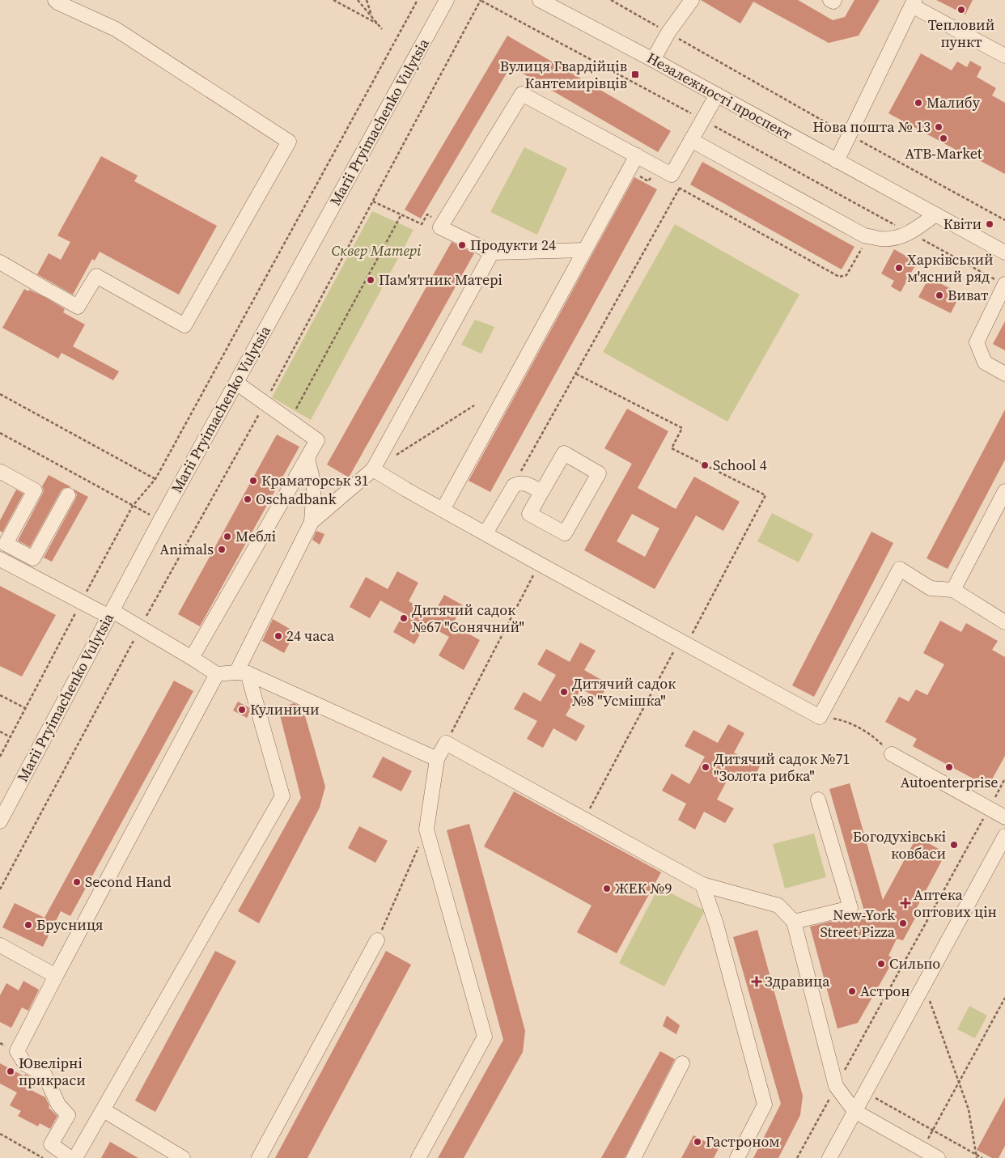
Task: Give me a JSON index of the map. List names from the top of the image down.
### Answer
{
  "streets": {
    "street": ["Незалежності проспект", "Marii Pryimachenko Vulytsia"]
  },
  "parks": ["Сквер Матері"],
  "places": {
    "other": [
      "Тепловий пункт",
      "Малибу",
      "Нова пошта № 13",
      "ATB-Market",
      "Квіти",
      "Продукти 24",
      "Харківський м'ясний ряд",
      "Пам'ятник Матері",
      "Виват",
      "School 4",
      "Краматорськ 31",
      "Oschadbank",
      "Меблі",
      "Animals",
      "Дитячий садок №67 \"Сонячний\"",
      "24 часа",
      "Дитячий садок №8 \"Усмішка\"",
      "Кулиничи",
      "Дитячий садок №71 \"Золота рибка\"",
      "Autoenterprise",
      "Богодухівські ковбаси",
      "Second Hand",
      "ЖЕК №9",
      "New-York Street Pizza",
      "Брусниця",
      "Сильпо",
      "Астрон",
      "Ювелірні прикраси",
      "Гастроном"
    ],
    "transit": ["Вулиця Гвардійців Кантемирівців"],
    "health": ["Аптека оптових цін", "Здравица"]
  }
}
